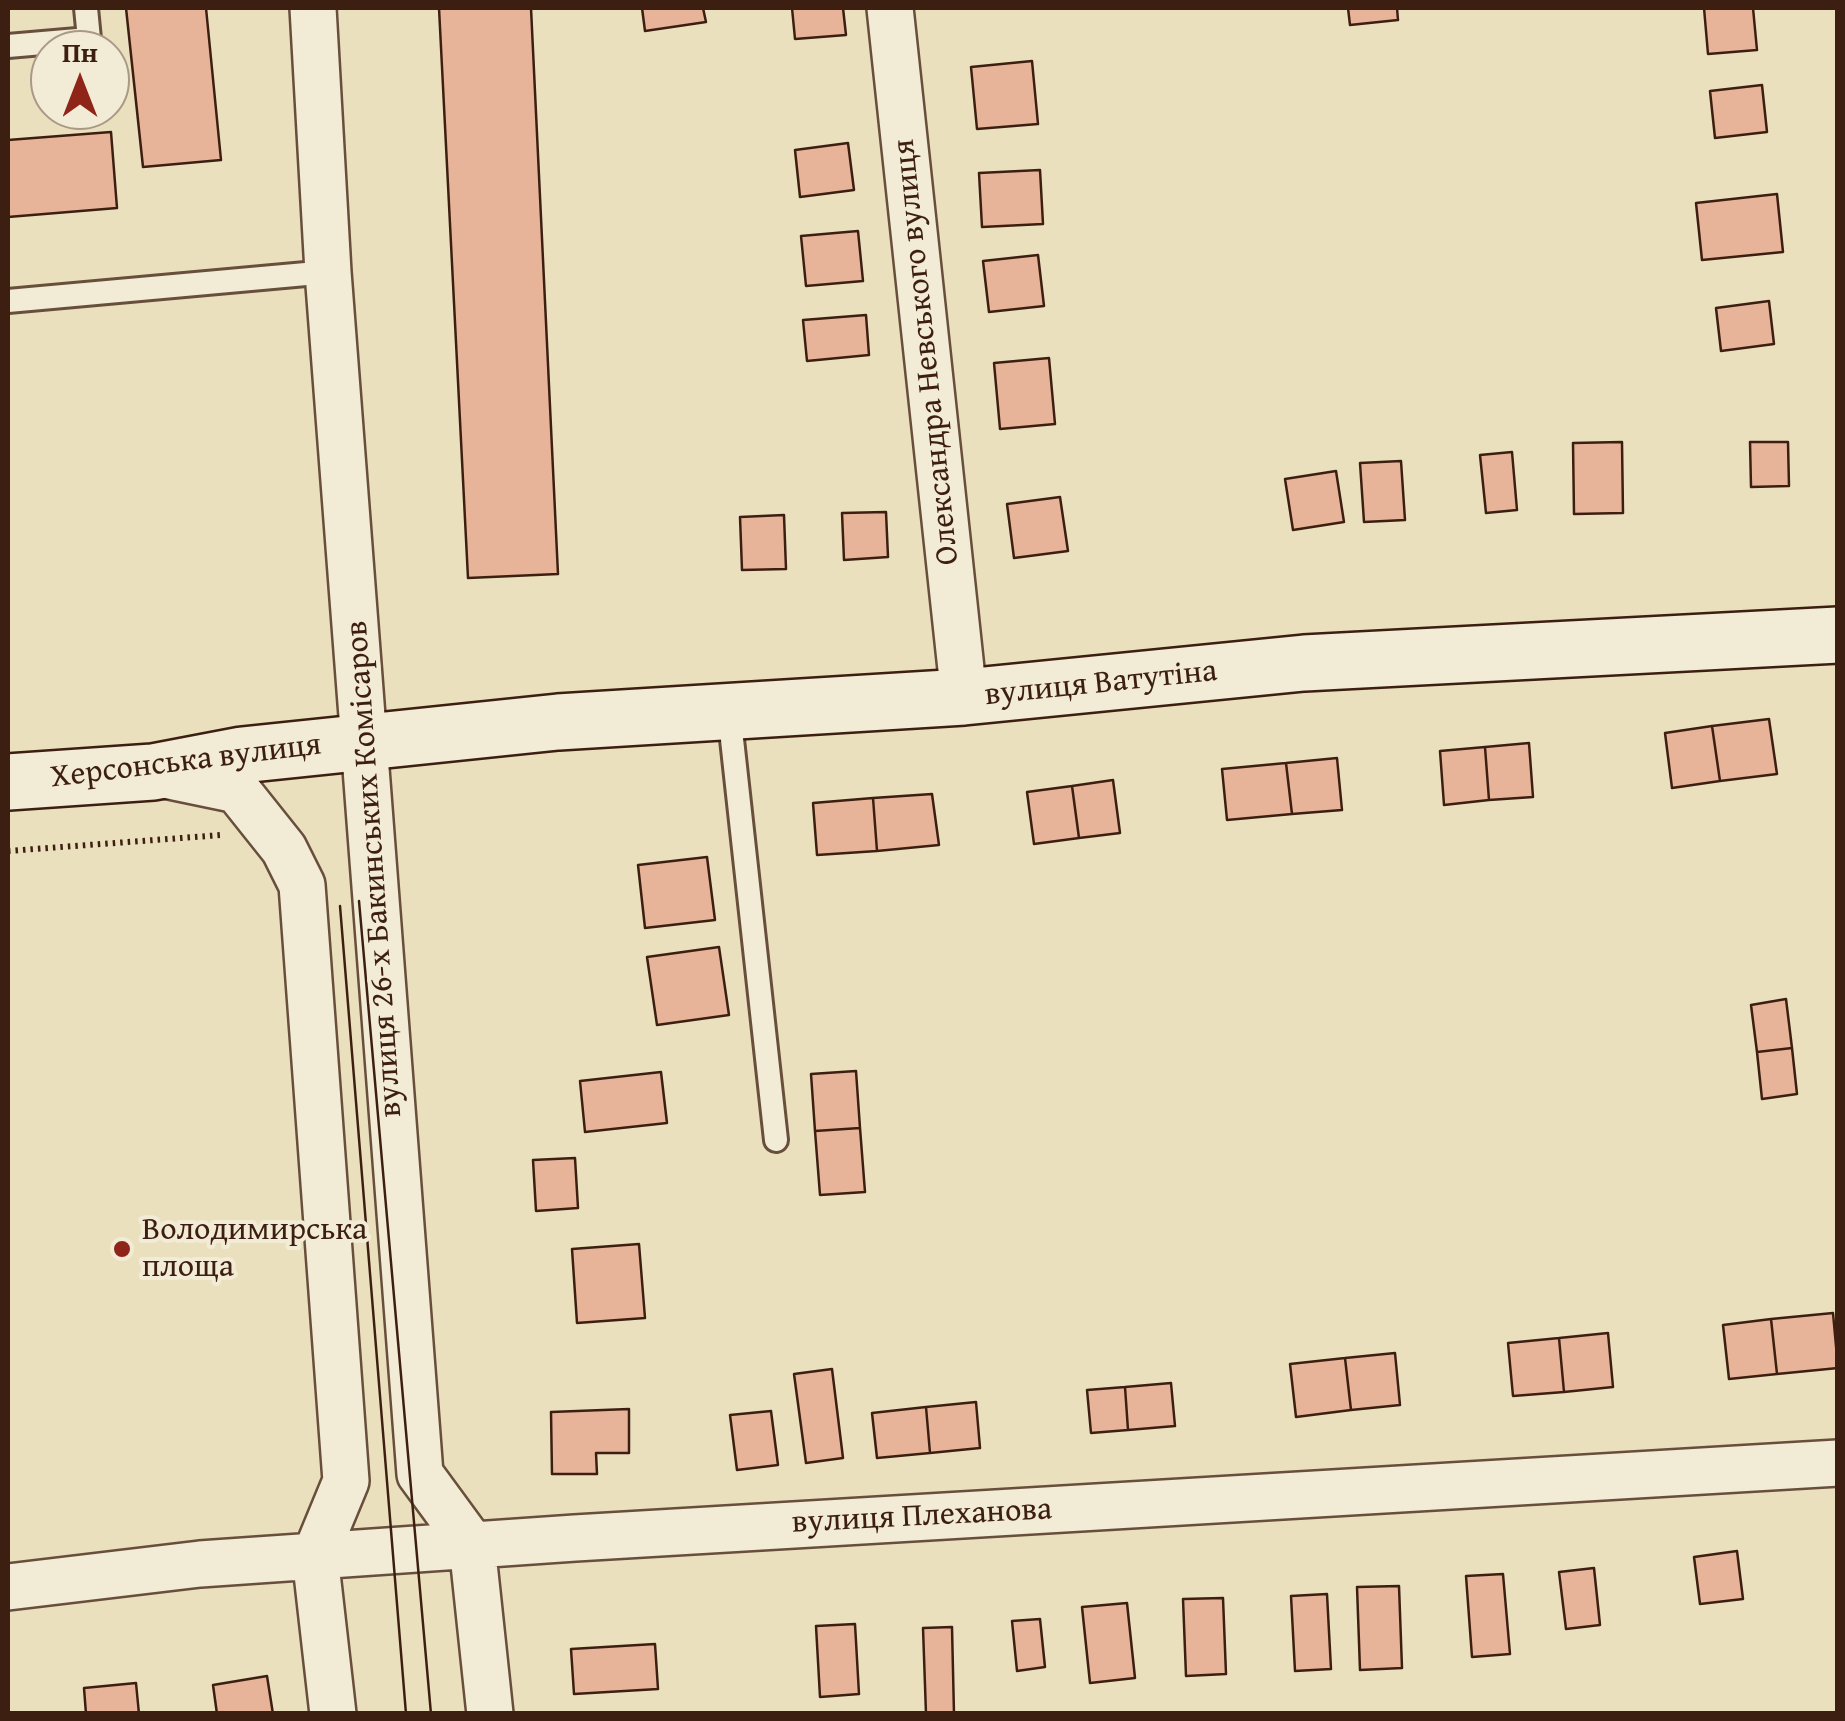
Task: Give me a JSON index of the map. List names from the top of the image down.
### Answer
{
  "streets": {
    "street": [
      "Олександра Невського вулиця",
      "вулиця Ватутіна",
      "Херсонська вулиця",
      "вулиця 26-х Бакинських Комісаров",
      "вулиця Плеханова"
    ]
  },
  "crossings": [
    ["Олександра Невського вулиця", "вулиця Ватутіна"],
    ["вулиця Ватутіна", "Херсонська вулиця"],
    ["вулиця Ватутіна", "вулиця 26-х Бакинських Комісаров"],
    ["Херсонська вулиця", "вулиця 26-х Бакинських Комісаров"],
    ["вулиця 26-х Бакинських Комісаров", "вулиця Плеханова"]
  ],
  "places": ["Володимирська площа"],
  "north": "top"
}
